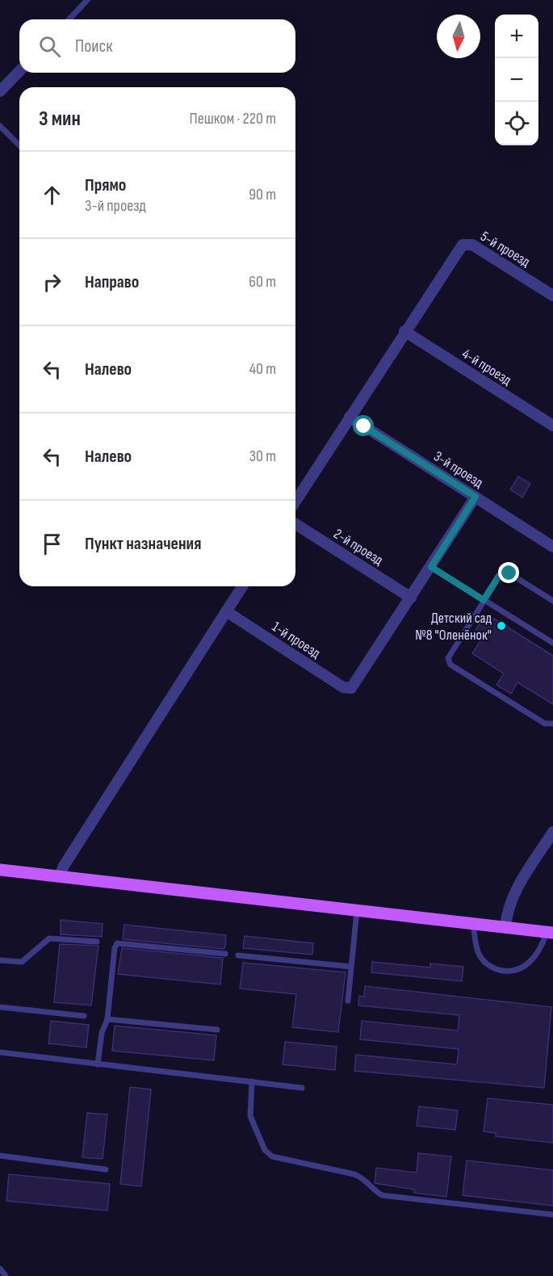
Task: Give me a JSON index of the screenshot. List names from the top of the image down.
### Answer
{
  "streets": {
    "street": [
      "5-й проезд",
      "4-й проезд",
      "3-й проезд",
      "2-й проезд",
      "1-й проезд"
    ]
  },
  "crossings": [
    ["5-й проезд", "4-й проезд"],
    ["2-й проезд", "1-й проезд"]
  ],
  "places": ["Детский сад №8 \"Оленёнок\""],
  "north": "bottom",
  "page": {
    "map_buttons": ["+", "−"],
    "search": "Поиск",
    "heading": ["3 мин", "Пешком · 220 m"],
    "list": [
      ["Прямо", "3-й проезд", "90 m"],
      ["Направо", "60 m"],
      ["Налево", "40 m"],
      ["Налево", "30 m"],
      "Пункт назначения"
    ]
  }
}
